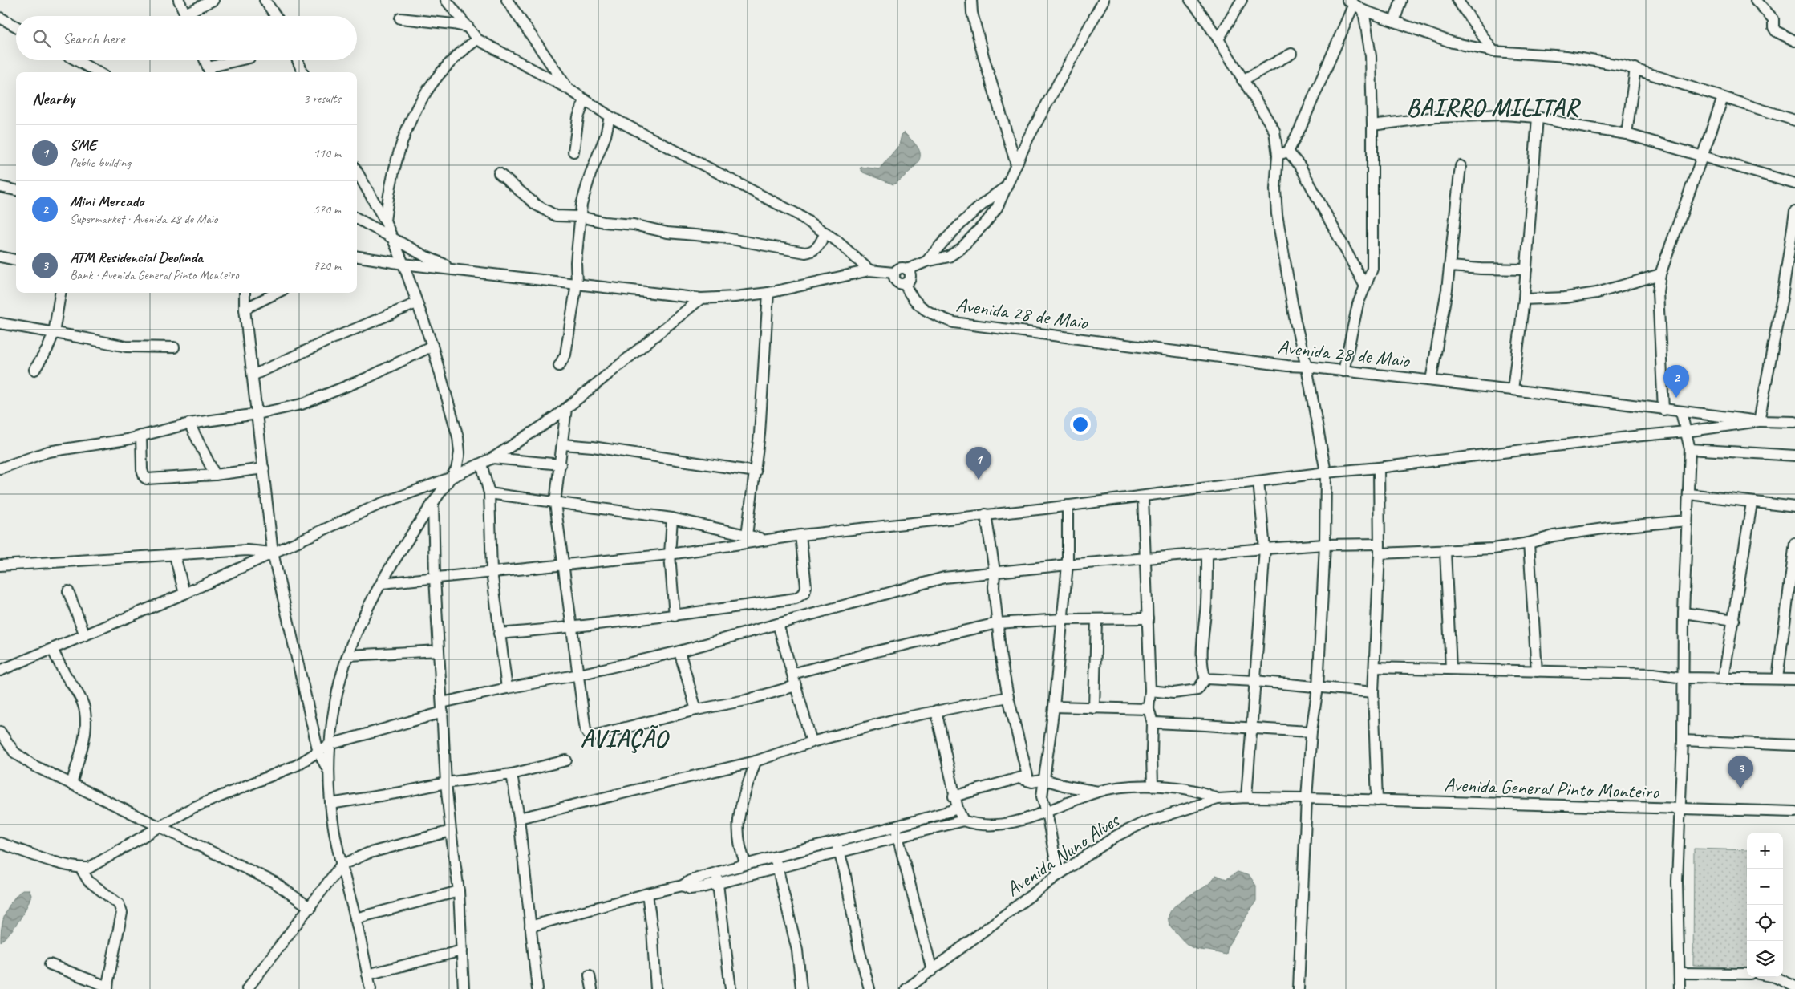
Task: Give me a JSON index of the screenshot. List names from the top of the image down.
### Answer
{
  "streets": {
    "street": ["Avenida 28 de Maio", "Avenida General Pinto Monteiro", "Avenida Nuno Alves"]
  },
  "crossings": [
    ["Avenida General Pinto Monteiro", "Avenida Nuno Alves"]
  ],
  "districts": ["BAIRRO MILITAR", "AVIAÇÃO"],
  "page": {
    "search": "Search here",
    "heading": ["Nearby", "3 results"],
    "list": [
      {
        "mark": "1",
        "name": "SME",
        "note": "Public building",
        "value": "110 m"
      },
      {
        "mark": "2",
        "name": "Mini Mercado",
        "note": "Supermarket · Avenida 28 de Maio",
        "value": "570 m"
      },
      {
        "mark": "3",
        "name": "ATM Residencial Deolinda",
        "note": "Bank · Avenida General Pinto Monteiro",
        "value": "720 m"
      }
    ],
    "pins": ["2", "1", "3"],
    "map_buttons": ["+", "−"]
  }
}
